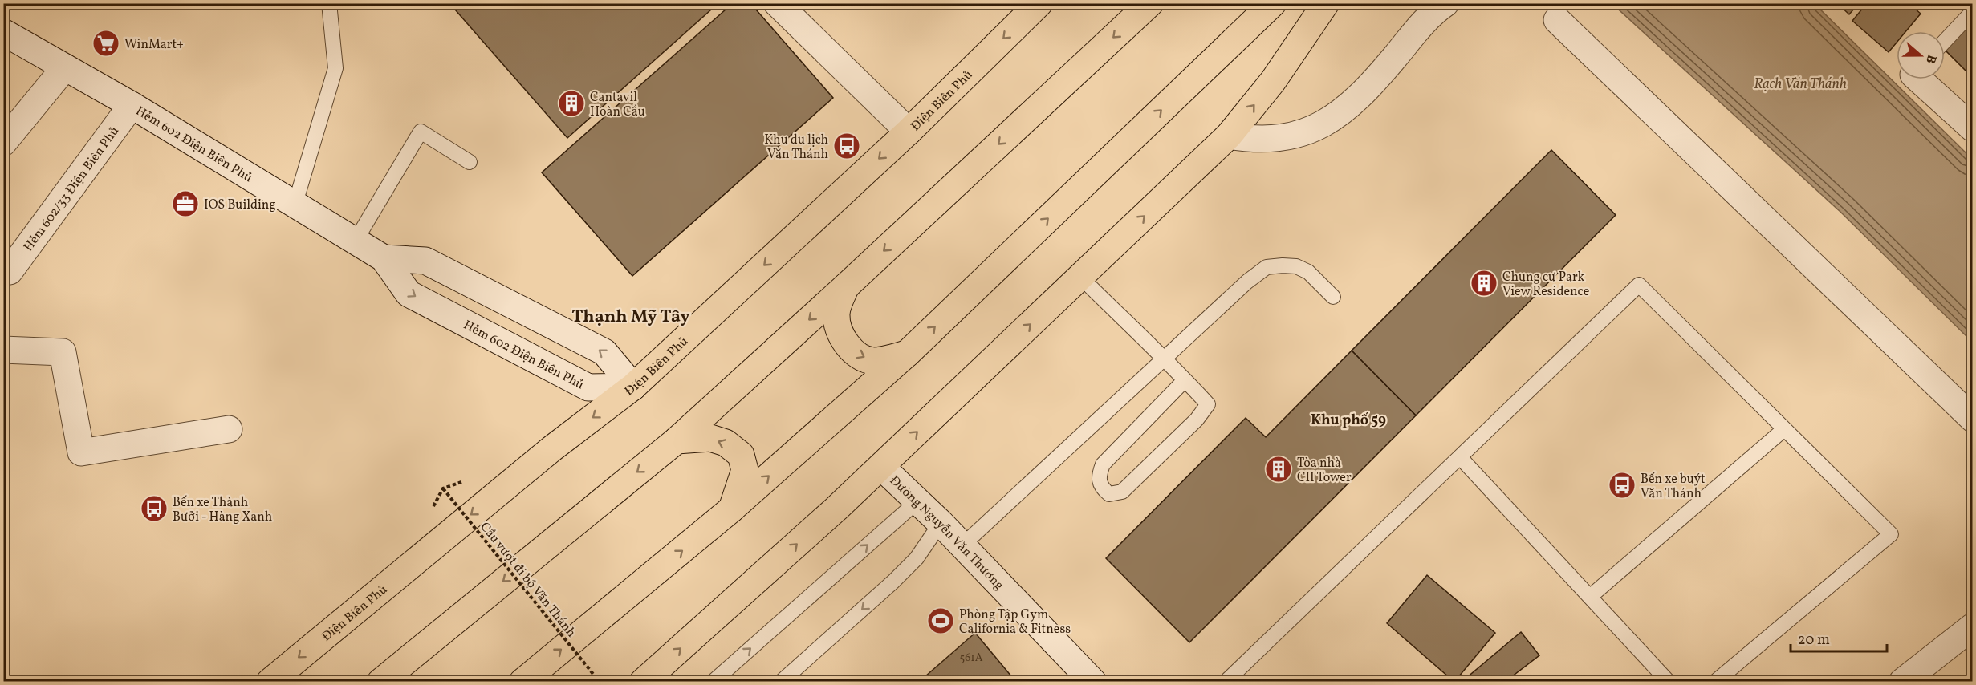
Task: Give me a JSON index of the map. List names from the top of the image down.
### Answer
{
  "streets": {
    "main road": ["Điện Biên Phủ"],
    "street": ["Hẻm 602 Điện Biên Phủ", "Hẻm 602/33 Điện Biên Phủ", "Đường Nguyễn Văn Thương"],
    "path": ["Cầu vượt đi bộ Văn Thánh"]
  },
  "crossings": [
    ["Điện Biên Phủ", "Hẻm 602 Điện Biên Phủ"],
    ["Hẻm 602 Điện Biên Phủ", "Hẻm 602/33 Điện Biên Phủ"]
  ],
  "districts": ["Thạnh Mỹ Tây", "Khu phố 59"],
  "water": ["Rạch Văn Thánh"],
  "places": {
    "supermarket": ["WinMart+"],
    "building": ["Cantavil Hoàn Cầu", "Chung cư Park View Residence", "Tòa nhà CII Tower"],
    "bus stop": ["Khu du lịch Văn Thánh", "Bến xe buýt Văn Thánh", "Bến xe Thành Bưởi - Hàng Xanh"],
    "office": ["IOS Building"],
    "sports": ["Phòng Tập Gym California & Fitness"]
  },
  "house_numbers": ["561A"],
  "scale_bar": "20 m",
  "north": "right"
}
